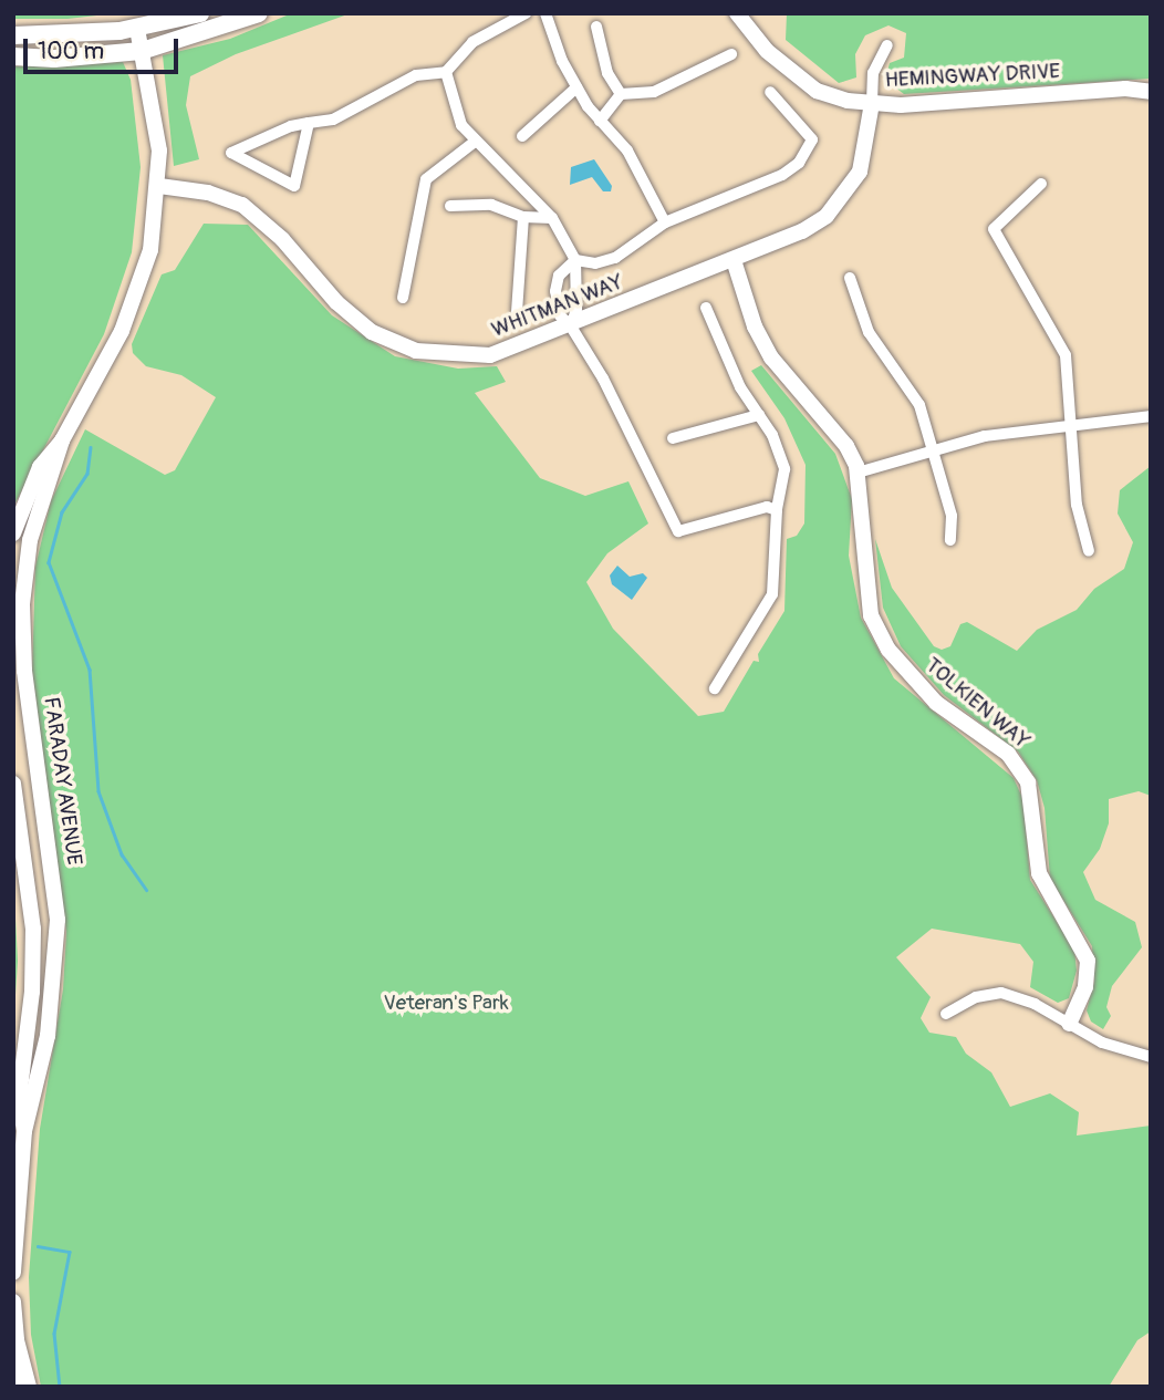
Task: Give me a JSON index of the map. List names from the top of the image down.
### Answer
{
  "streets": {
    "street": [
      "HEMINGWAY DRIVE",
      "WHITMAN WAY",
      "TOLKIEN WAY",
      "FARADAY AVENUE"
    ]
  },
  "crossings": [
    ["HEMINGWAY DRIVE", "WHITMAN WAY"],
    ["WHITMAN WAY", "TOLKIEN WAY"],
    ["WHITMAN WAY", "FARADAY AVENUE"]
  ],
  "parks": ["Veteran's Park"],
  "scale_bar": "100 m"
}
